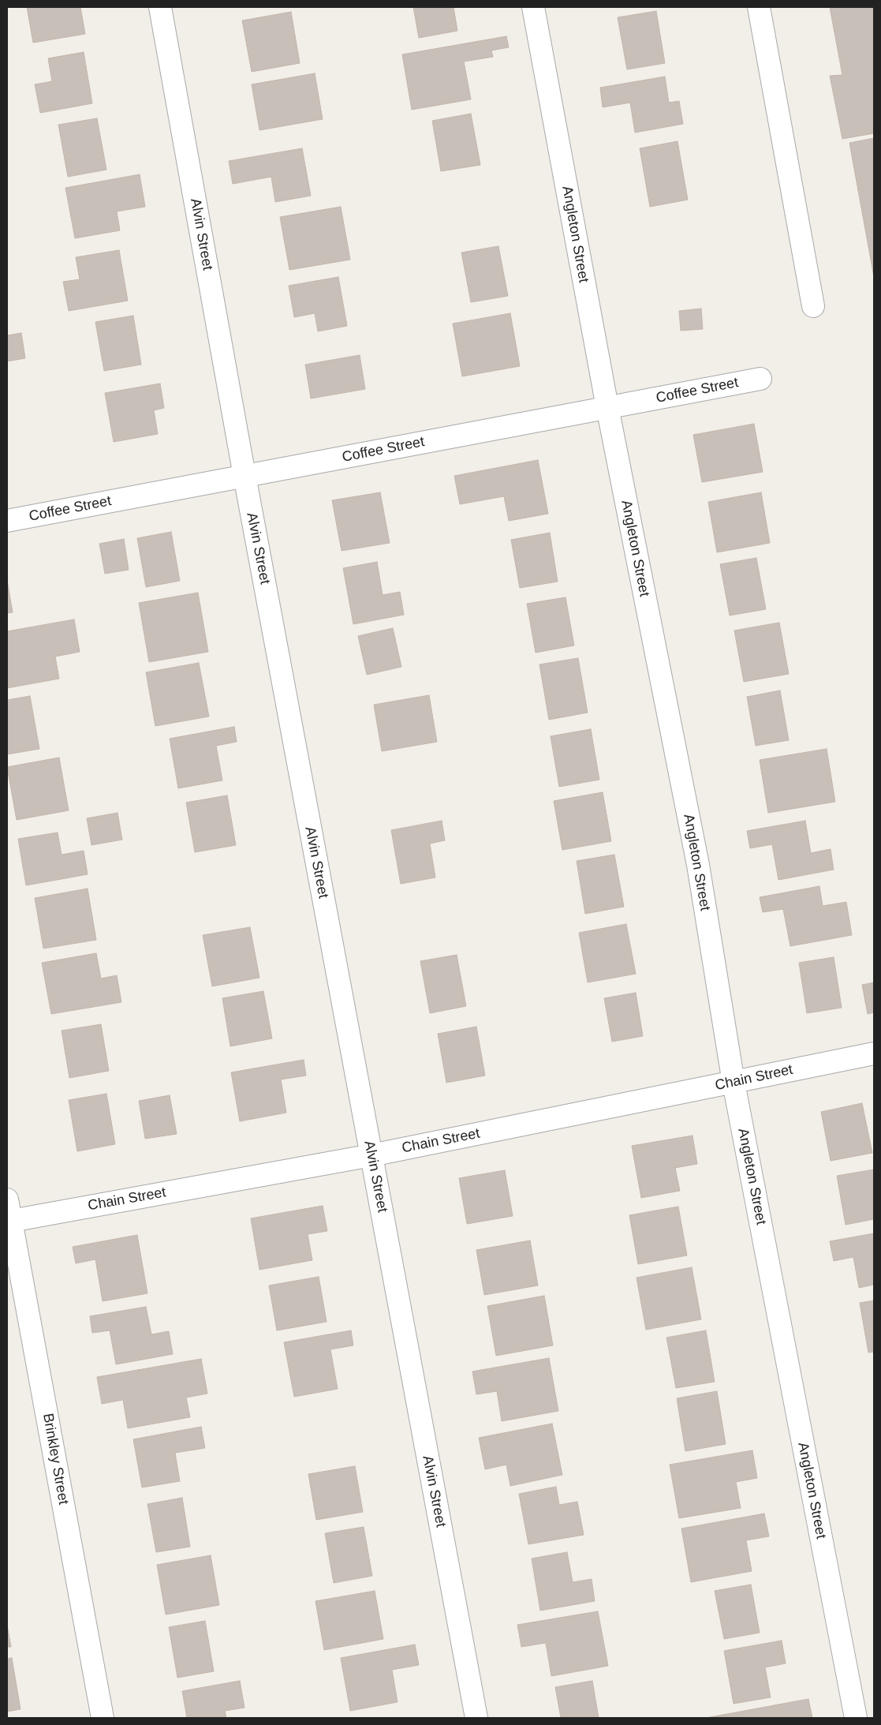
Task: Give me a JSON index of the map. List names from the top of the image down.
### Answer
{
  "streets": {
    "street": [
      "Alvin Street",
      "Angleton Street",
      "Coffee Street",
      "Chain Street",
      "Brinkley Street"
    ]
  },
  "crossings": [
    ["Alvin Street", "Coffee Street"],
    ["Alvin Street", "Chain Street"],
    ["Angleton Street", "Coffee Street"],
    ["Angleton Street", "Chain Street"],
    ["Chain Street", "Brinkley Street"]
  ]
}
